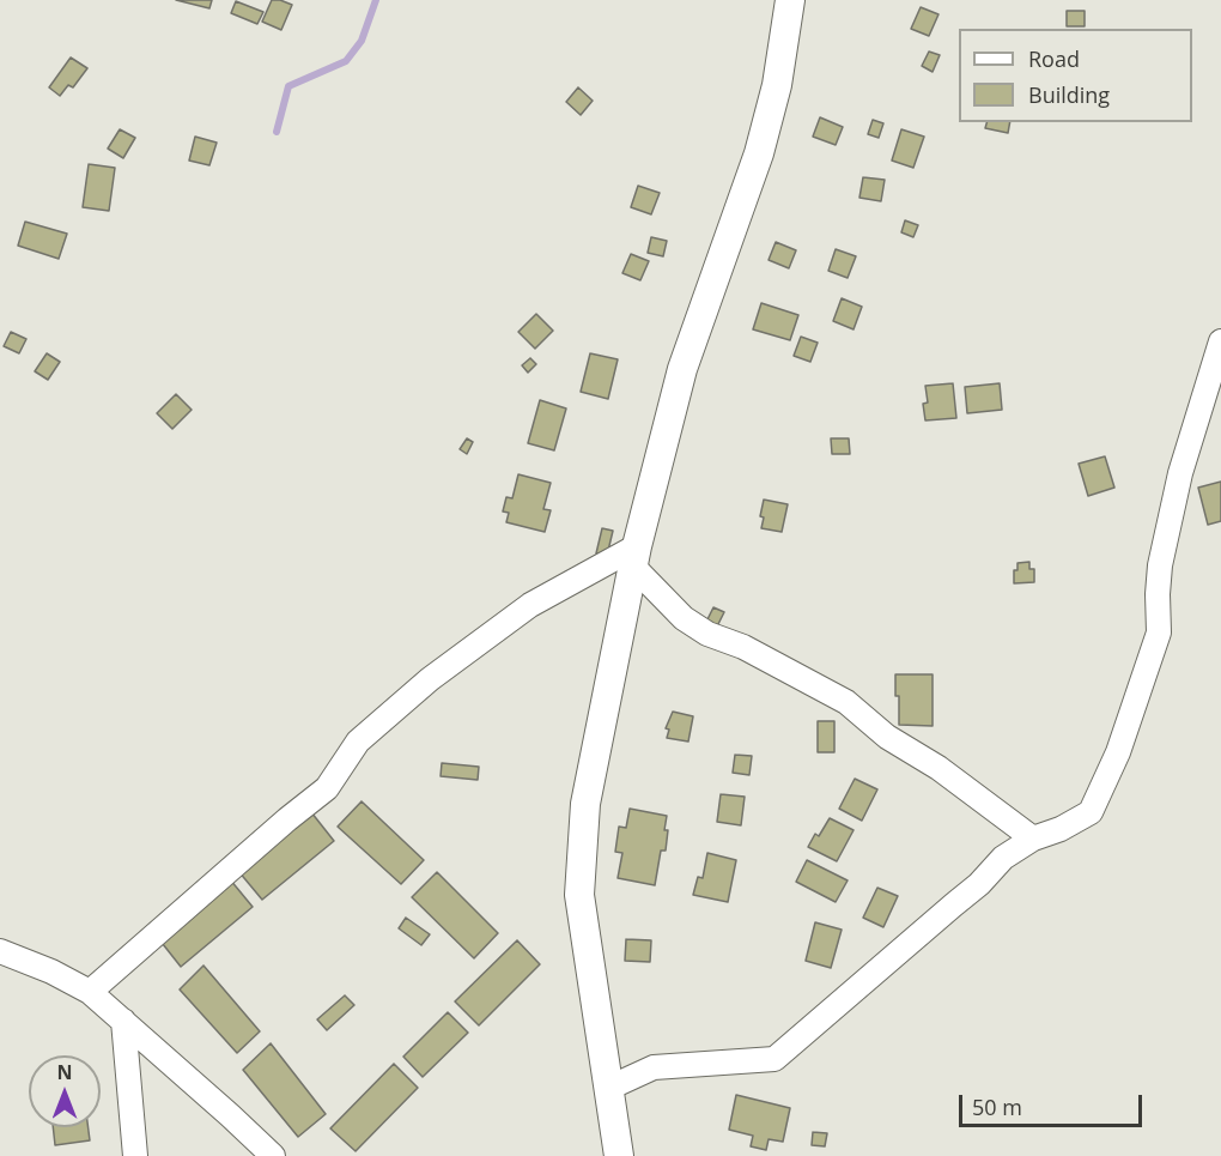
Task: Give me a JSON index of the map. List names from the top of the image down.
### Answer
{
  "legend": ["Road", "Building"],
  "scale_bar": "50 m",
  "north": "top"
}
